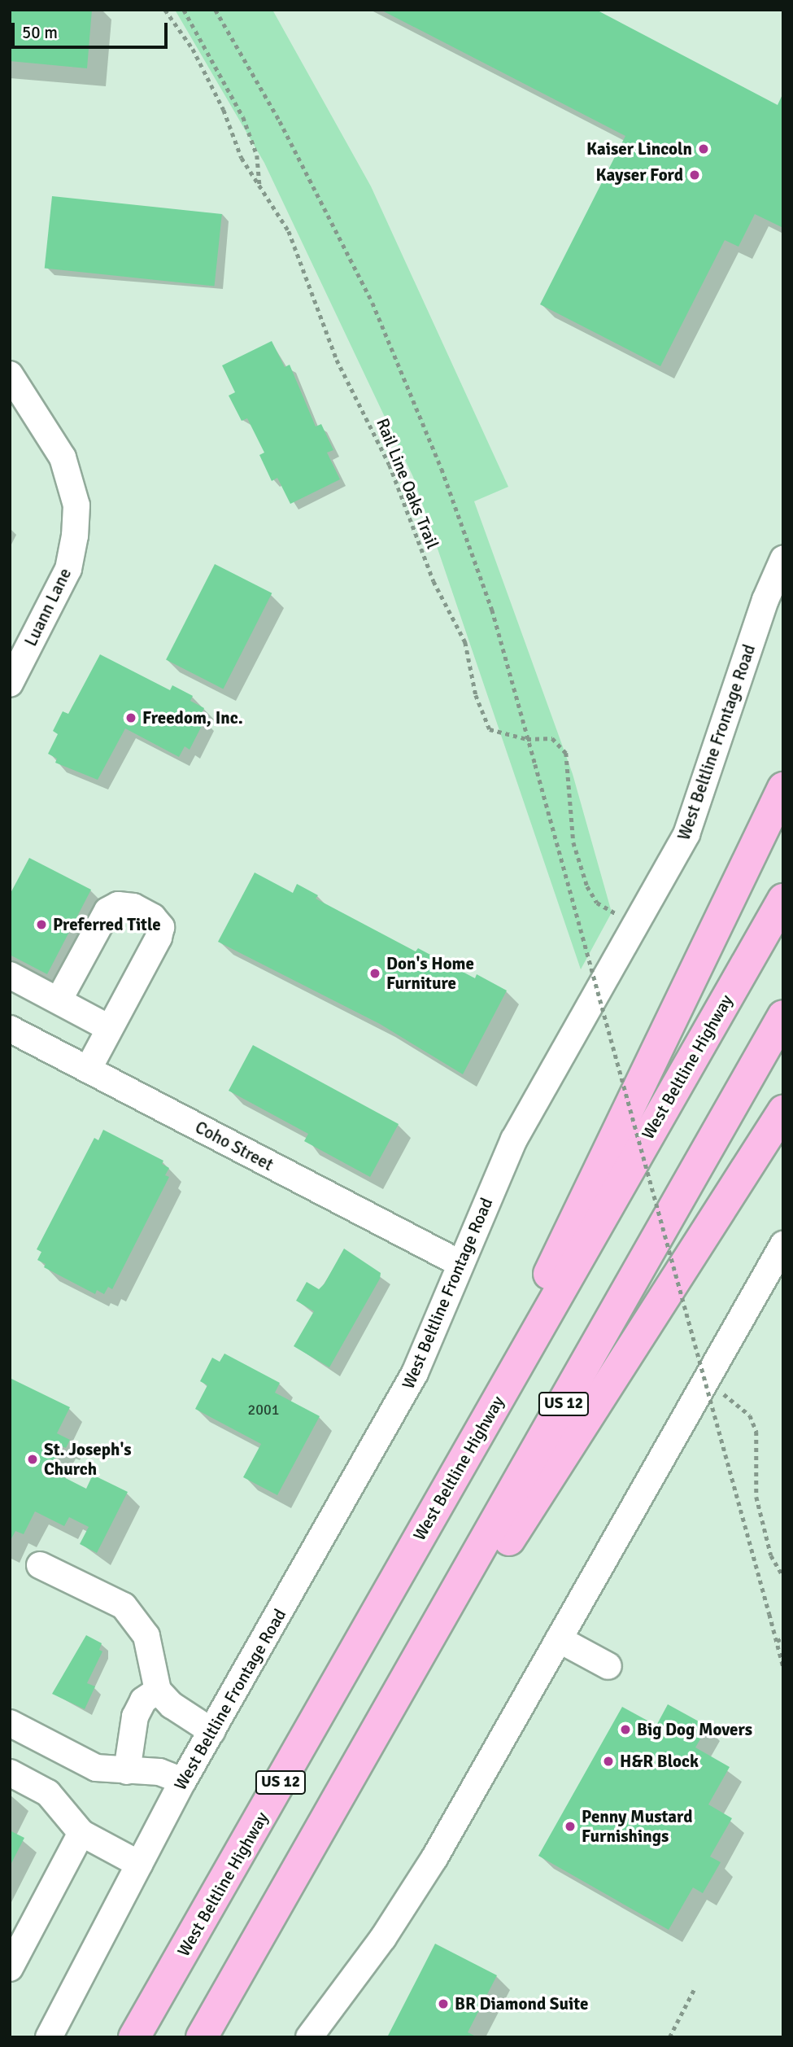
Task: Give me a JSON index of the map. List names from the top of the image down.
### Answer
{
  "streets": {
    "highway": ["West Beltline Highway", "US 12"],
    "street": ["Luann Lane", "West Beltline Frontage Road", "Coho Street"],
    "path": ["Rail Line Oaks Trail"]
  },
  "crossings": [
    ["West Beltline Frontage Road", "Coho Street"]
  ],
  "places": [
    "Kaiser Lincoln",
    "Kayser Ford",
    "Freedom, Inc.",
    "Preferred Title",
    "Don's Home Furniture",
    "St. Joseph's Church",
    "Big Dog Movers",
    "H&R Block",
    "Penny Mustard Furnishings",
    "BR Diamond Suite"
  ],
  "house_numbers": ["2001"],
  "scale_bar": "50 m"
}
